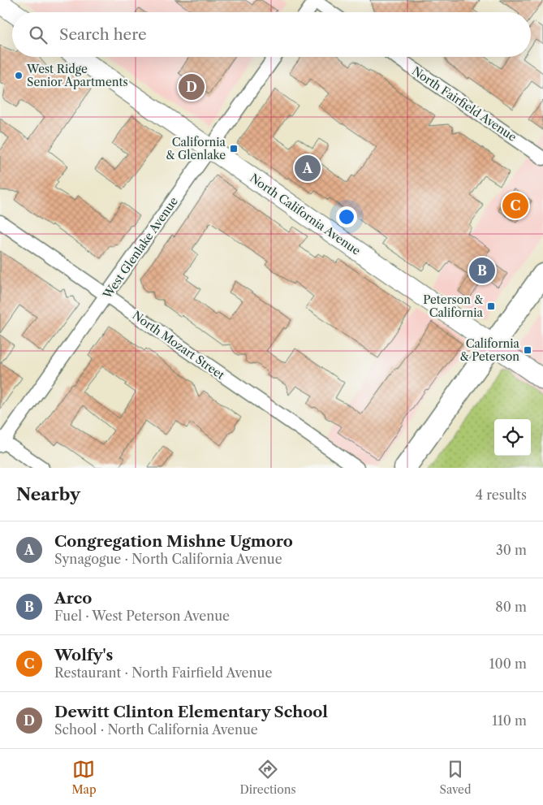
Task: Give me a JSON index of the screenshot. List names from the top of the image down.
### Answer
{
  "streets": {
    "main road": ["North California Avenue"],
    "street": ["North Fairfield Avenue", "West Glenlake Avenue", "North Mozart Street"]
  },
  "crossings": [
    ["North California Avenue", "West Glenlake Avenue"],
    ["West Glenlake Avenue", "North Mozart Street"]
  ],
  "places": {
    "other": ["West Ridge Senior Apartments"],
    "transit": ["California & Glenlake", "Peterson & California", "California & Peterson"]
  },
  "page": {
    "search": "Search here",
    "pins": [
      "D",
      "A",
      "C",
      "B"
    ],
    "heading": ["Nearby", "4 results"],
    "list": [
      {
        "mark": "A",
        "name": "Congregation Mishne Ugmoro",
        "note": "Synagogue · North California Avenue",
        "value": "30 m"
      },
      {
        "mark": "B",
        "name": "Arco",
        "note": "Fuel · West Peterson Avenue",
        "value": "80 m"
      },
      {
        "mark": "C",
        "name": "Wolfy's",
        "note": "Restaurant · North Fairfield Avenue",
        "value": "100 m"
      },
      {
        "mark": "D",
        "name": "Dewitt Clinton Elementary School",
        "note": "School · North California Avenue",
        "value": "110 m"
      }
    ],
    "nav": ["Map", "Directions", "Saved"]
  }
}
